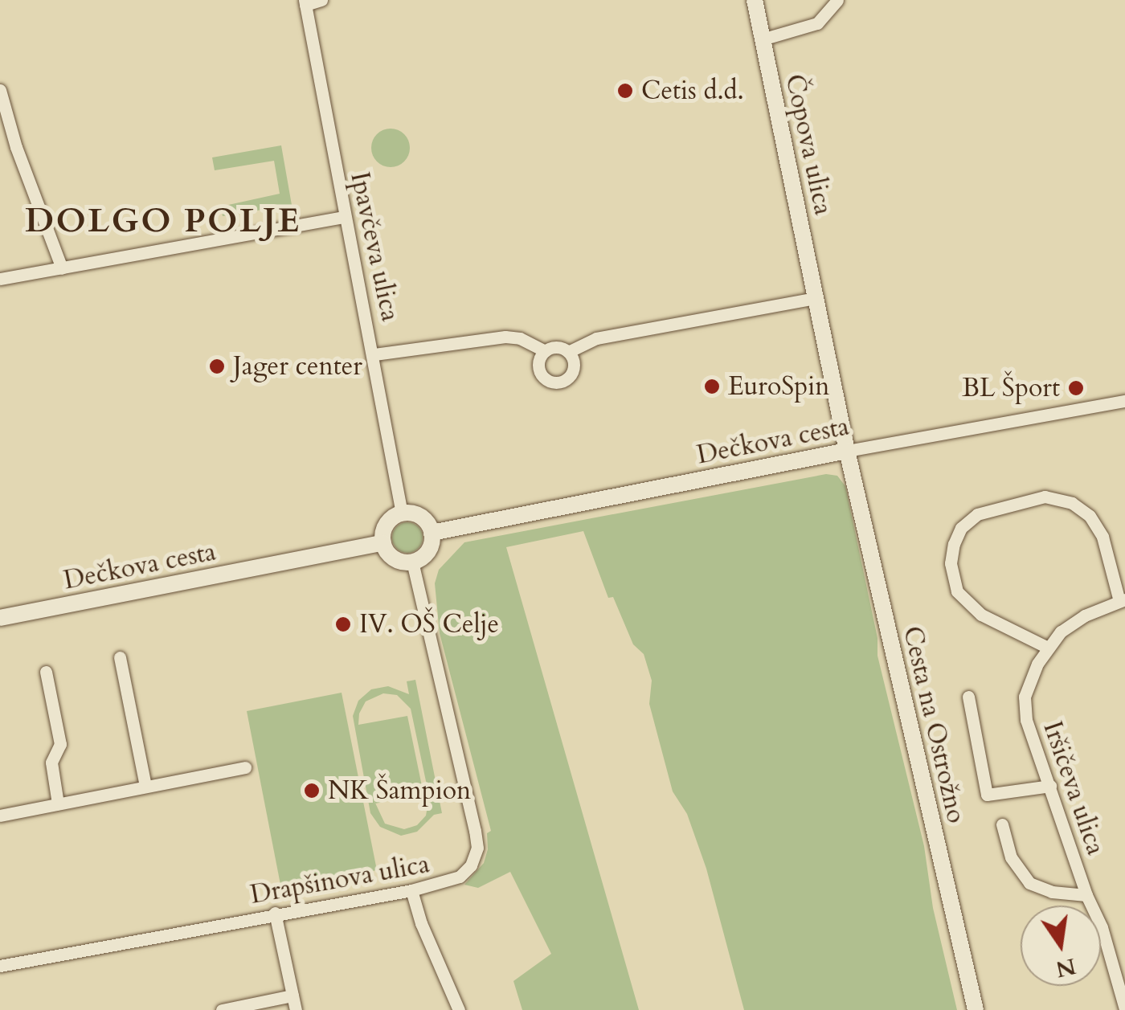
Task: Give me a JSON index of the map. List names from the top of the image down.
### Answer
{
  "streets": {
    "street": [
      "Čopova ulica",
      "Ipavčeva ulica",
      "Dečkova cesta",
      "Cesta na Ostrožno",
      "Iršičeva ulica",
      "Drapšinova ulica"
    ]
  },
  "crossings": [
    ["Čopova ulica", "Dečkova cesta"],
    ["Čopova ulica", "Cesta na Ostrožno"],
    ["Ipavčeva ulica", "Dečkova cesta"],
    ["Ipavčeva ulica", "Drapšinova ulica"],
    ["Dečkova cesta", "Cesta na Ostrožno"],
    ["Dečkova cesta", "Drapšinova ulica"]
  ],
  "districts": ["DOLGO POLJE"],
  "places": [
    "Cetis d.d.",
    "Jager center",
    "EuroSpin",
    "BL Šport",
    "IV. OŠ Celje",
    "NK Šampion"
  ],
  "north": "bottom"
}
